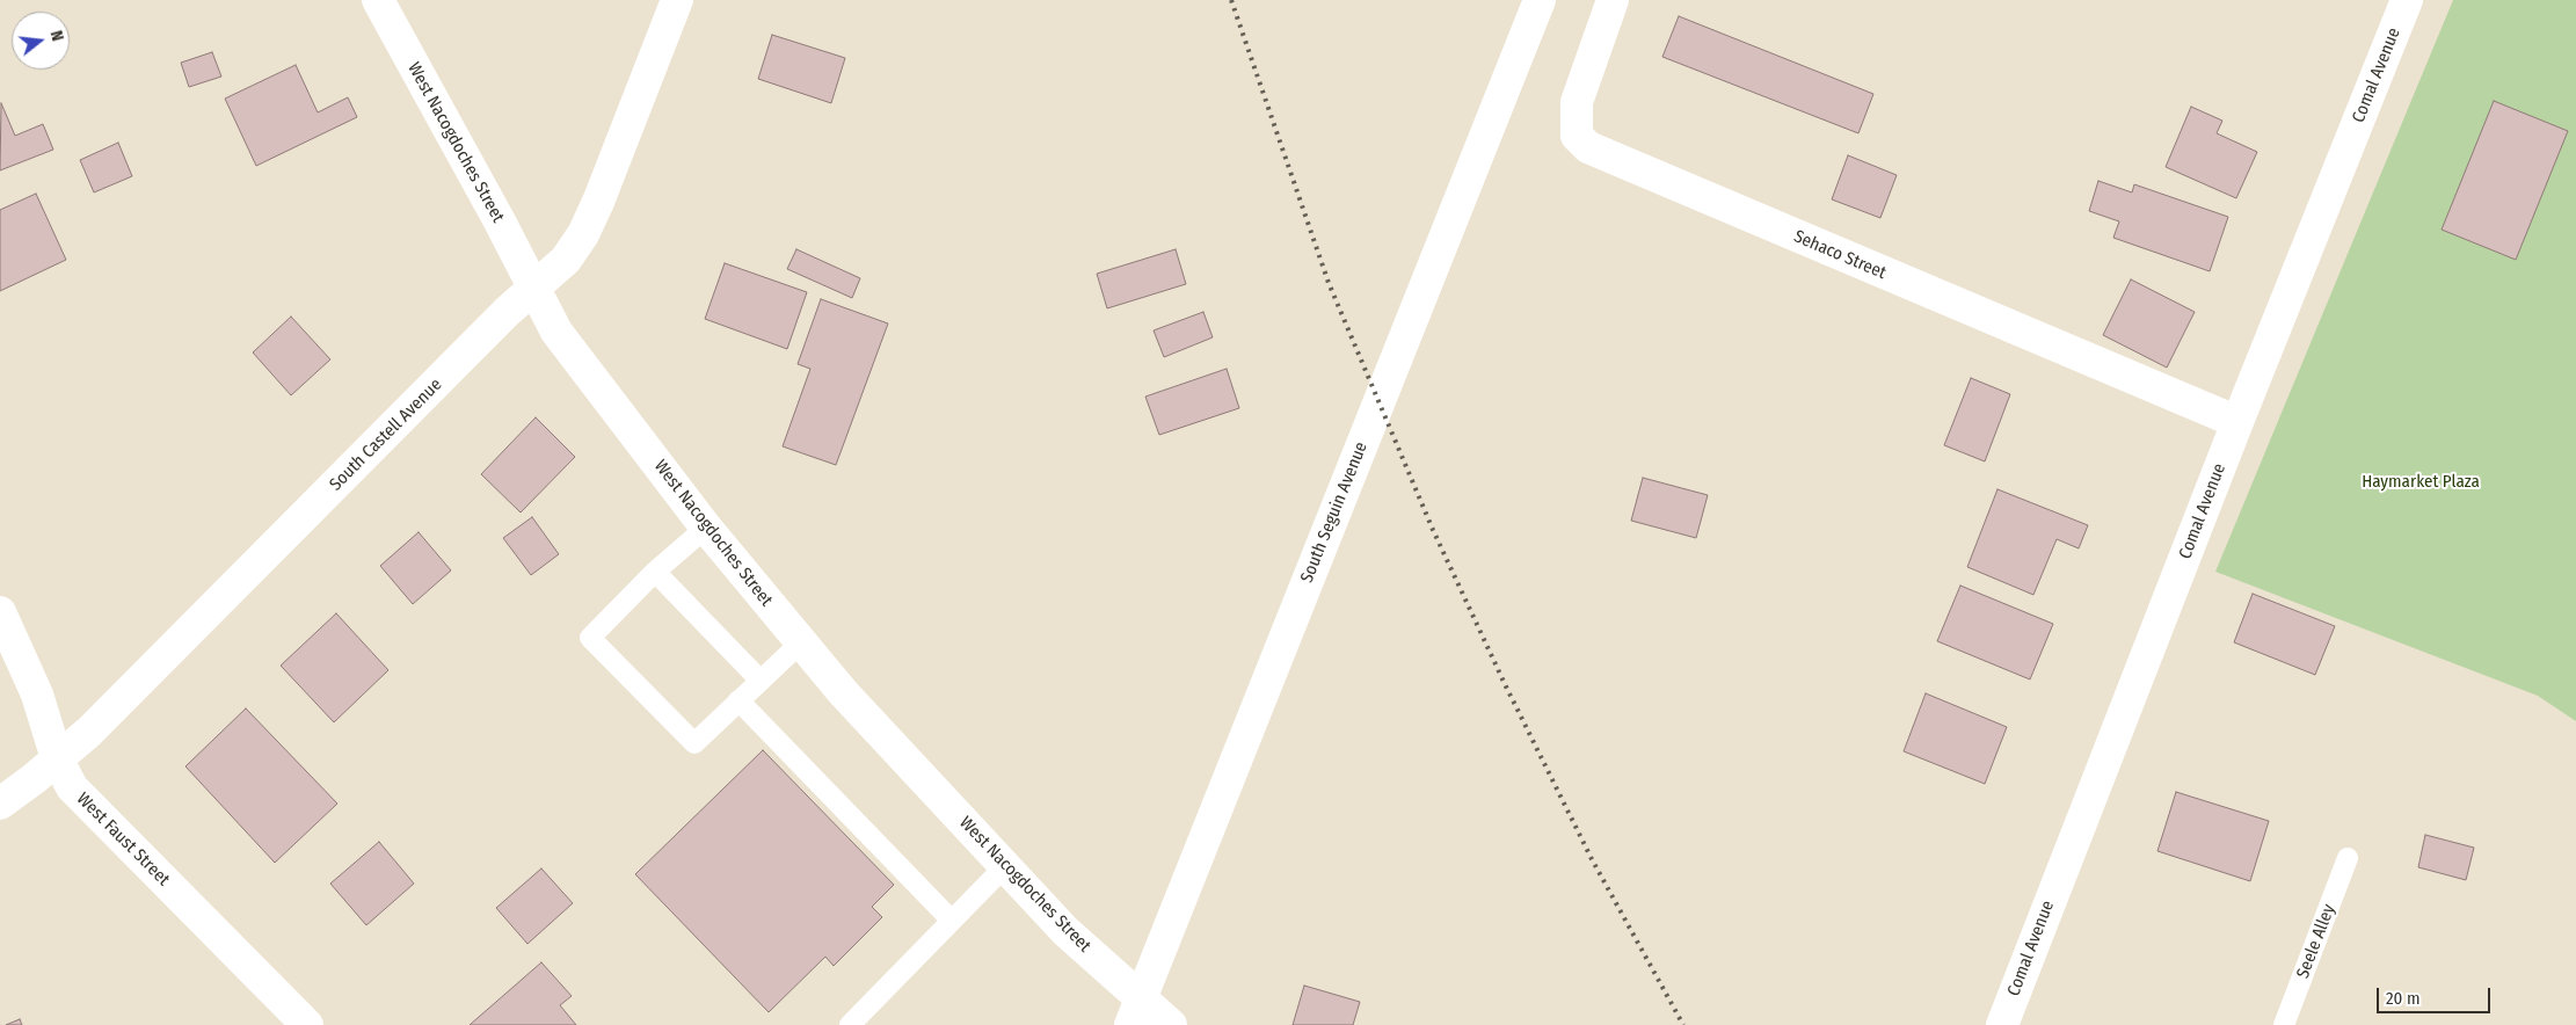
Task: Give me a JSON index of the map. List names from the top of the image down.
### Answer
{
  "streets": {
    "street": [
      "Comal Avenue",
      "West Nacogdoches Street",
      "Sehaco Street",
      "South Castell Avenue",
      "South Seguin Avenue",
      "West Faust Street"
    ],
    "lane": ["Seele Alley"]
  },
  "crossings": [
    ["Comal Avenue", "Sehaco Street"],
    ["West Nacogdoches Street", "South Castell Avenue"],
    ["West Nacogdoches Street", "South Seguin Avenue"],
    ["South Castell Avenue", "West Faust Street"]
  ],
  "parks": ["Haymarket Plaza"],
  "scale_bar": "20 m",
  "north": "right"
}
